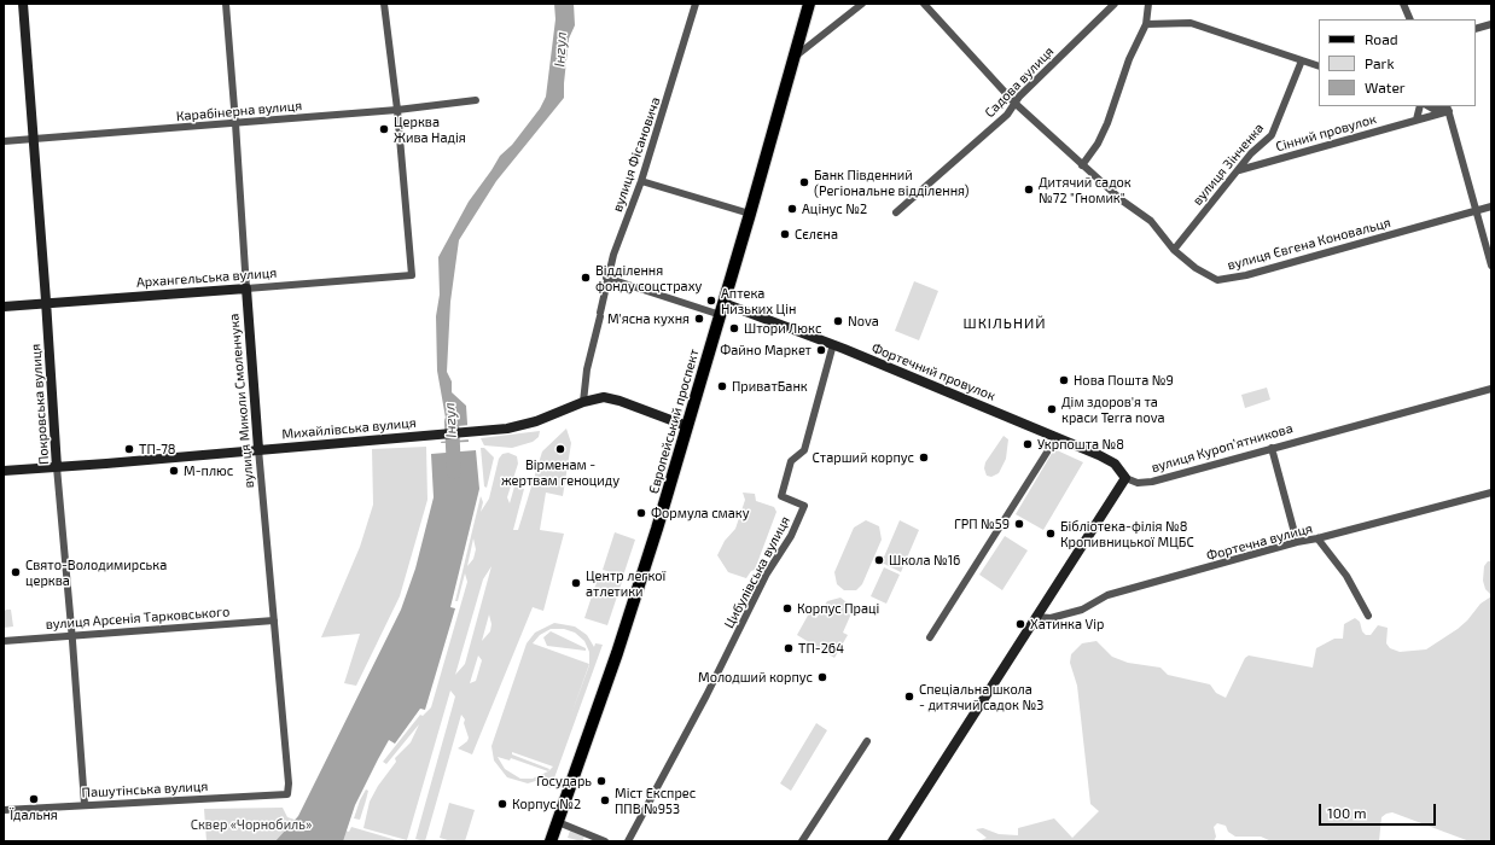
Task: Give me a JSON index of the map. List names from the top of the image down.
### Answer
{
  "streets": {
    "main road": ["Європейський проспект"],
    "street": [
      "Садова вулиця",
      "Карабінерна вулиця",
      "Сінний провулок",
      "вулиця Фісановича",
      "вулиця Зінченка",
      "вулиця Євгена Коновальця",
      "Архангельська вулиця",
      "Фортечний провулок",
      "вулиця Миколи Смоленчука",
      "Покровська вулиця",
      "Михайлівська вулиця",
      "вулиця Куропʼятникова",
      "Фортечна вулиця",
      "Цибулівська вулиця",
      "вулиця Арсенія Тарковського",
      "Пашутінська вулиця"
    ]
  },
  "crossings": [
    ["Садова вулиця", "вулиця Євгена Коновальця"],
    ["Карабінерна вулиця", "Архангельська вулиця"],
    ["Карабінерна вулиця", "вулиця Миколи Смоленчука"],
    ["Карабінерна вулиця", "Покровська вулиця"],
    ["Сінний провулок", "вулиця Зінченка"],
    ["вулиця Фісановича", "Фортечний провулок"],
    ["вулиця Фісановича", "Михайлівська вулиця"],
    ["вулиця Зінченка", "вулиця Євгена Коновальця"],
    ["Архангельська вулиця", "вулиця Миколи Смоленчука"],
    ["Архангельська вулиця", "Покровська вулиця"],
    ["Фортечний провулок", "Європейський проспект"],
    ["Фортечний провулок", "вулиця Куропʼятникова"],
    ["Фортечний провулок", "Цибулівська вулиця"],
    ["вулиця Миколи Смоленчука", "Михайлівська вулиця"],
    ["вулиця Миколи Смоленчука", "вулиця Арсенія Тарковського"],
    ["вулиця Миколи Смоленчука", "Пашутінська вулиця"],
    ["Покровська вулиця", "Михайлівська вулиця"],
    ["Покровська вулиця", "вулиця Арсенія Тарковського"],
    ["Покровська вулиця", "Пашутінська вулиця"],
    ["Європейський проспект", "Михайлівська вулиця"]
  ],
  "districts": ["ШКІЛЬНИЙ"],
  "water": ["Інгул"],
  "parks": ["Сквер «Чорнобиль»"],
  "places": [
    "Церква Жива Надія",
    "Банк Південний (Регіональне відділення)",
    "Дитячий садок №72 \"Гномик\"",
    "Ацінус №2",
    "Сєлєна",
    "Відділення фонду соцстраху",
    "Аптека Низьких Цін",
    "М'ясна кухня",
    "Nova",
    "Штори Люкс",
    "Файно Маркет",
    "Нова Пошта №9",
    "ПриватБанк",
    "Дім здоров'я та краси Terra nova",
    "Укрпошта №8",
    "ТП-78",
    "Вірменам - жертвам геноциду",
    "Старший корпус",
    "М-плюс",
    "Формула смаку",
    "ГРП №59",
    "Бібліотека-філія №8 Кропивницької МЦБС",
    "Школа №16",
    "Свято-Володимирська церква",
    "Центр легкої атлетики",
    "Корпус Праці",
    "Хатинка Vip",
    "ТП-264",
    "Молодший корпус",
    "Спеціальна школа - дитячий садок №3",
    "Государь",
    "Їдальня",
    "Міст Експрес ППВ №953",
    "Корпус №2"
  ],
  "legend": ["Road", "Park", "Water"],
  "scale_bar": "100 m"
}
